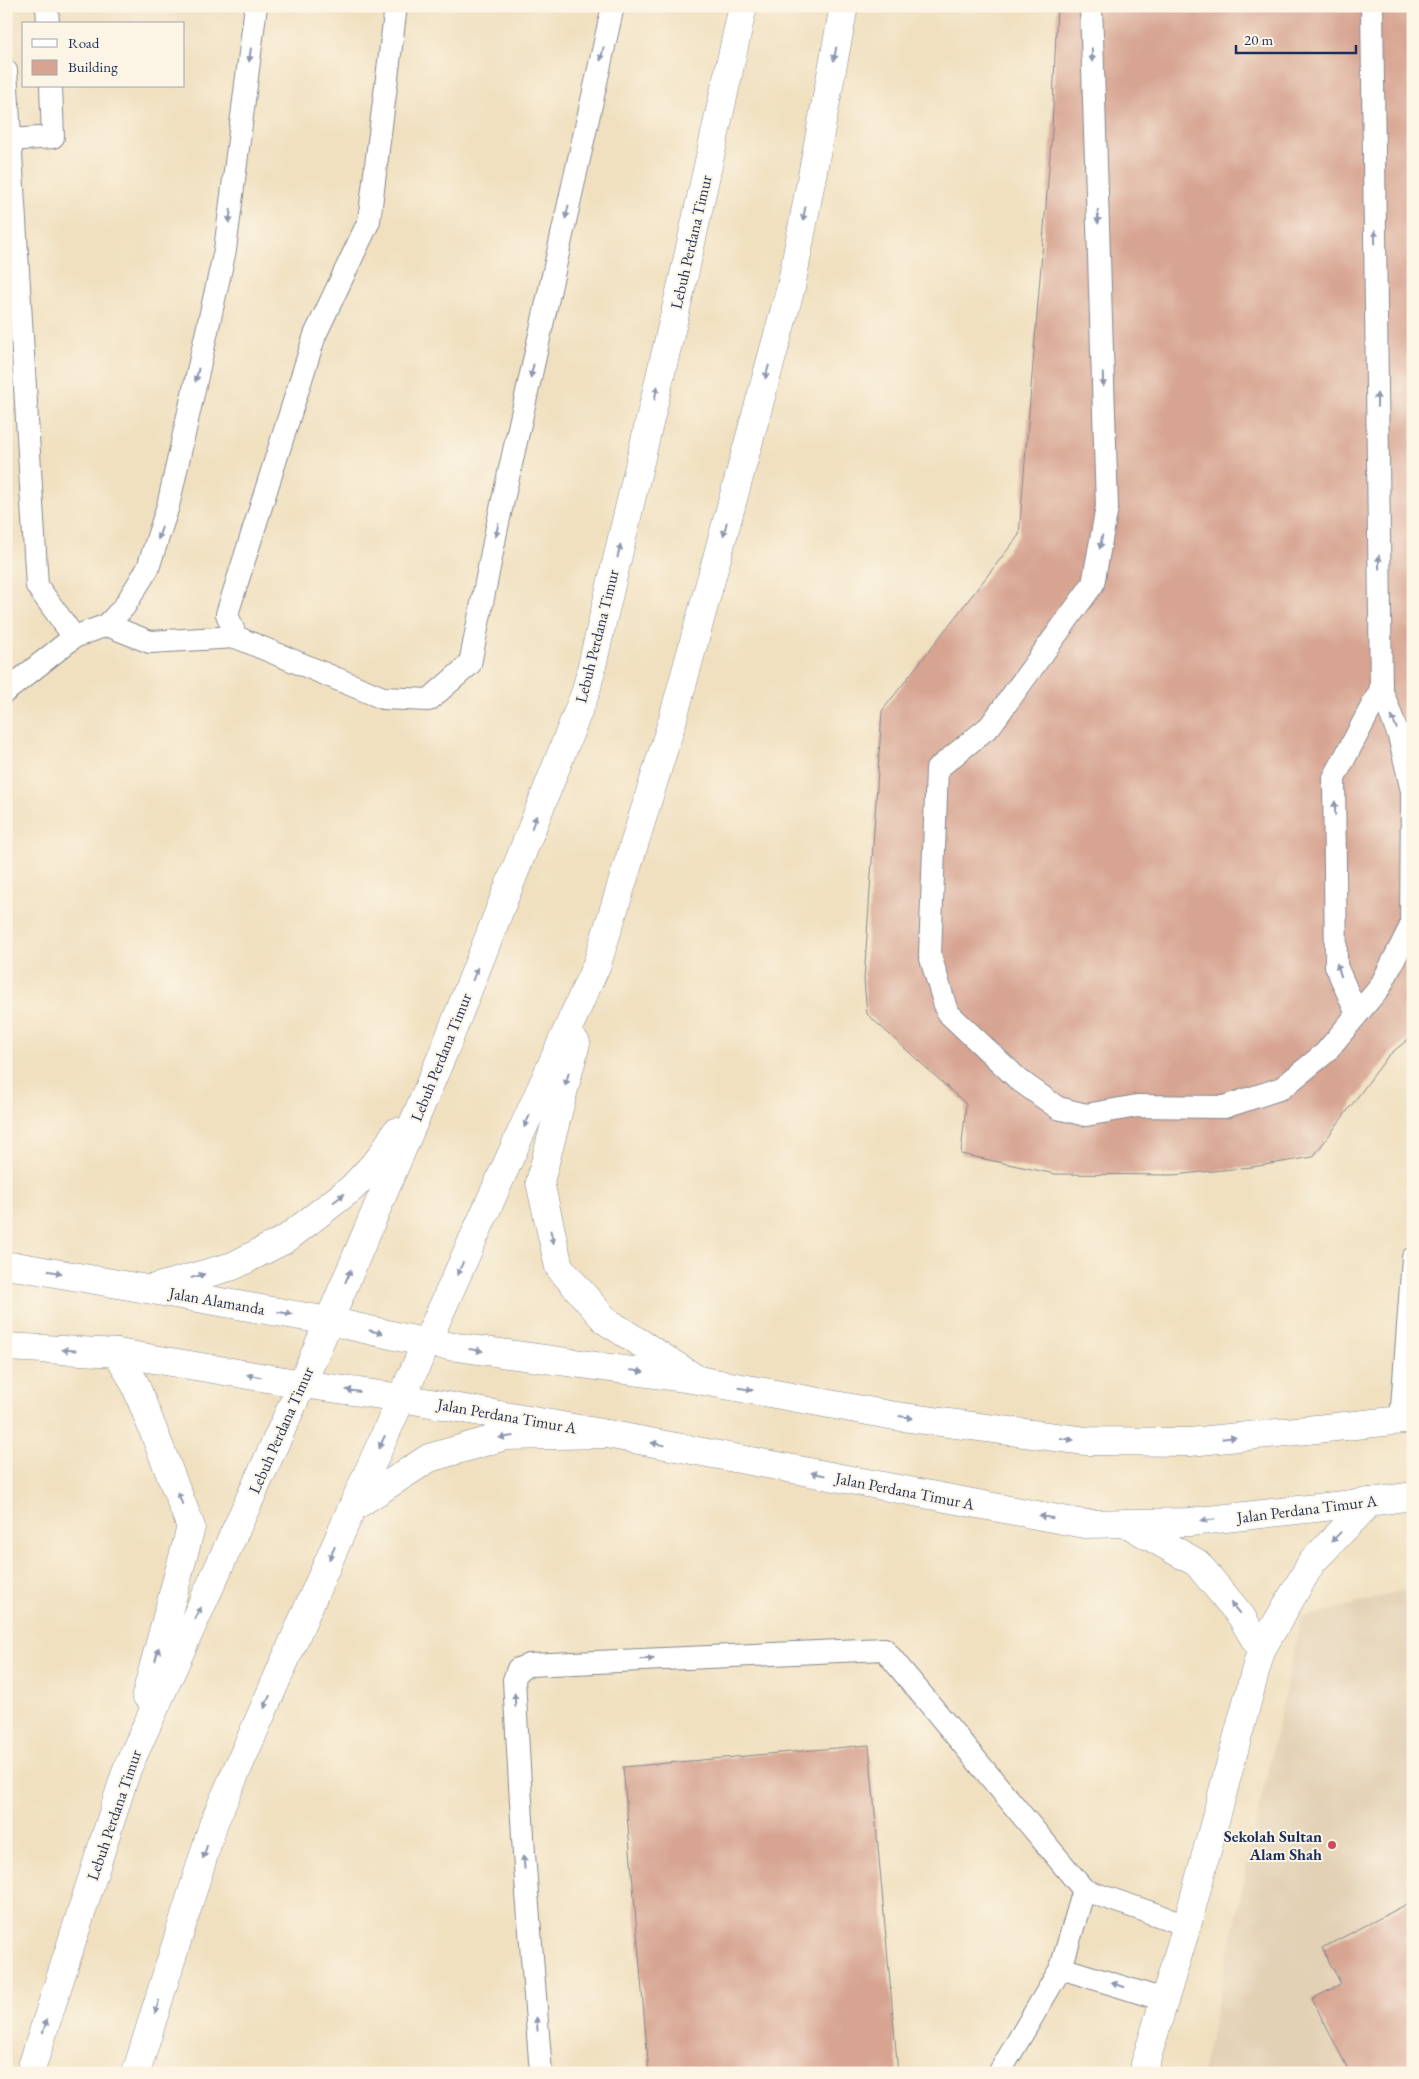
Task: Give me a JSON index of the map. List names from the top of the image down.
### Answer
{
  "streets": {
    "main road": ["Lebuh Perdana Timur", "Jalan Alamanda", "Jalan Perdana Timur A"]
  },
  "crossings": [
    ["Lebuh Perdana Timur", "Jalan Alamanda"]
  ],
  "places": ["Sekolah Sultan Alam Shah"],
  "legend": ["Road", "Building"],
  "scale_bar": "20 m"
}
